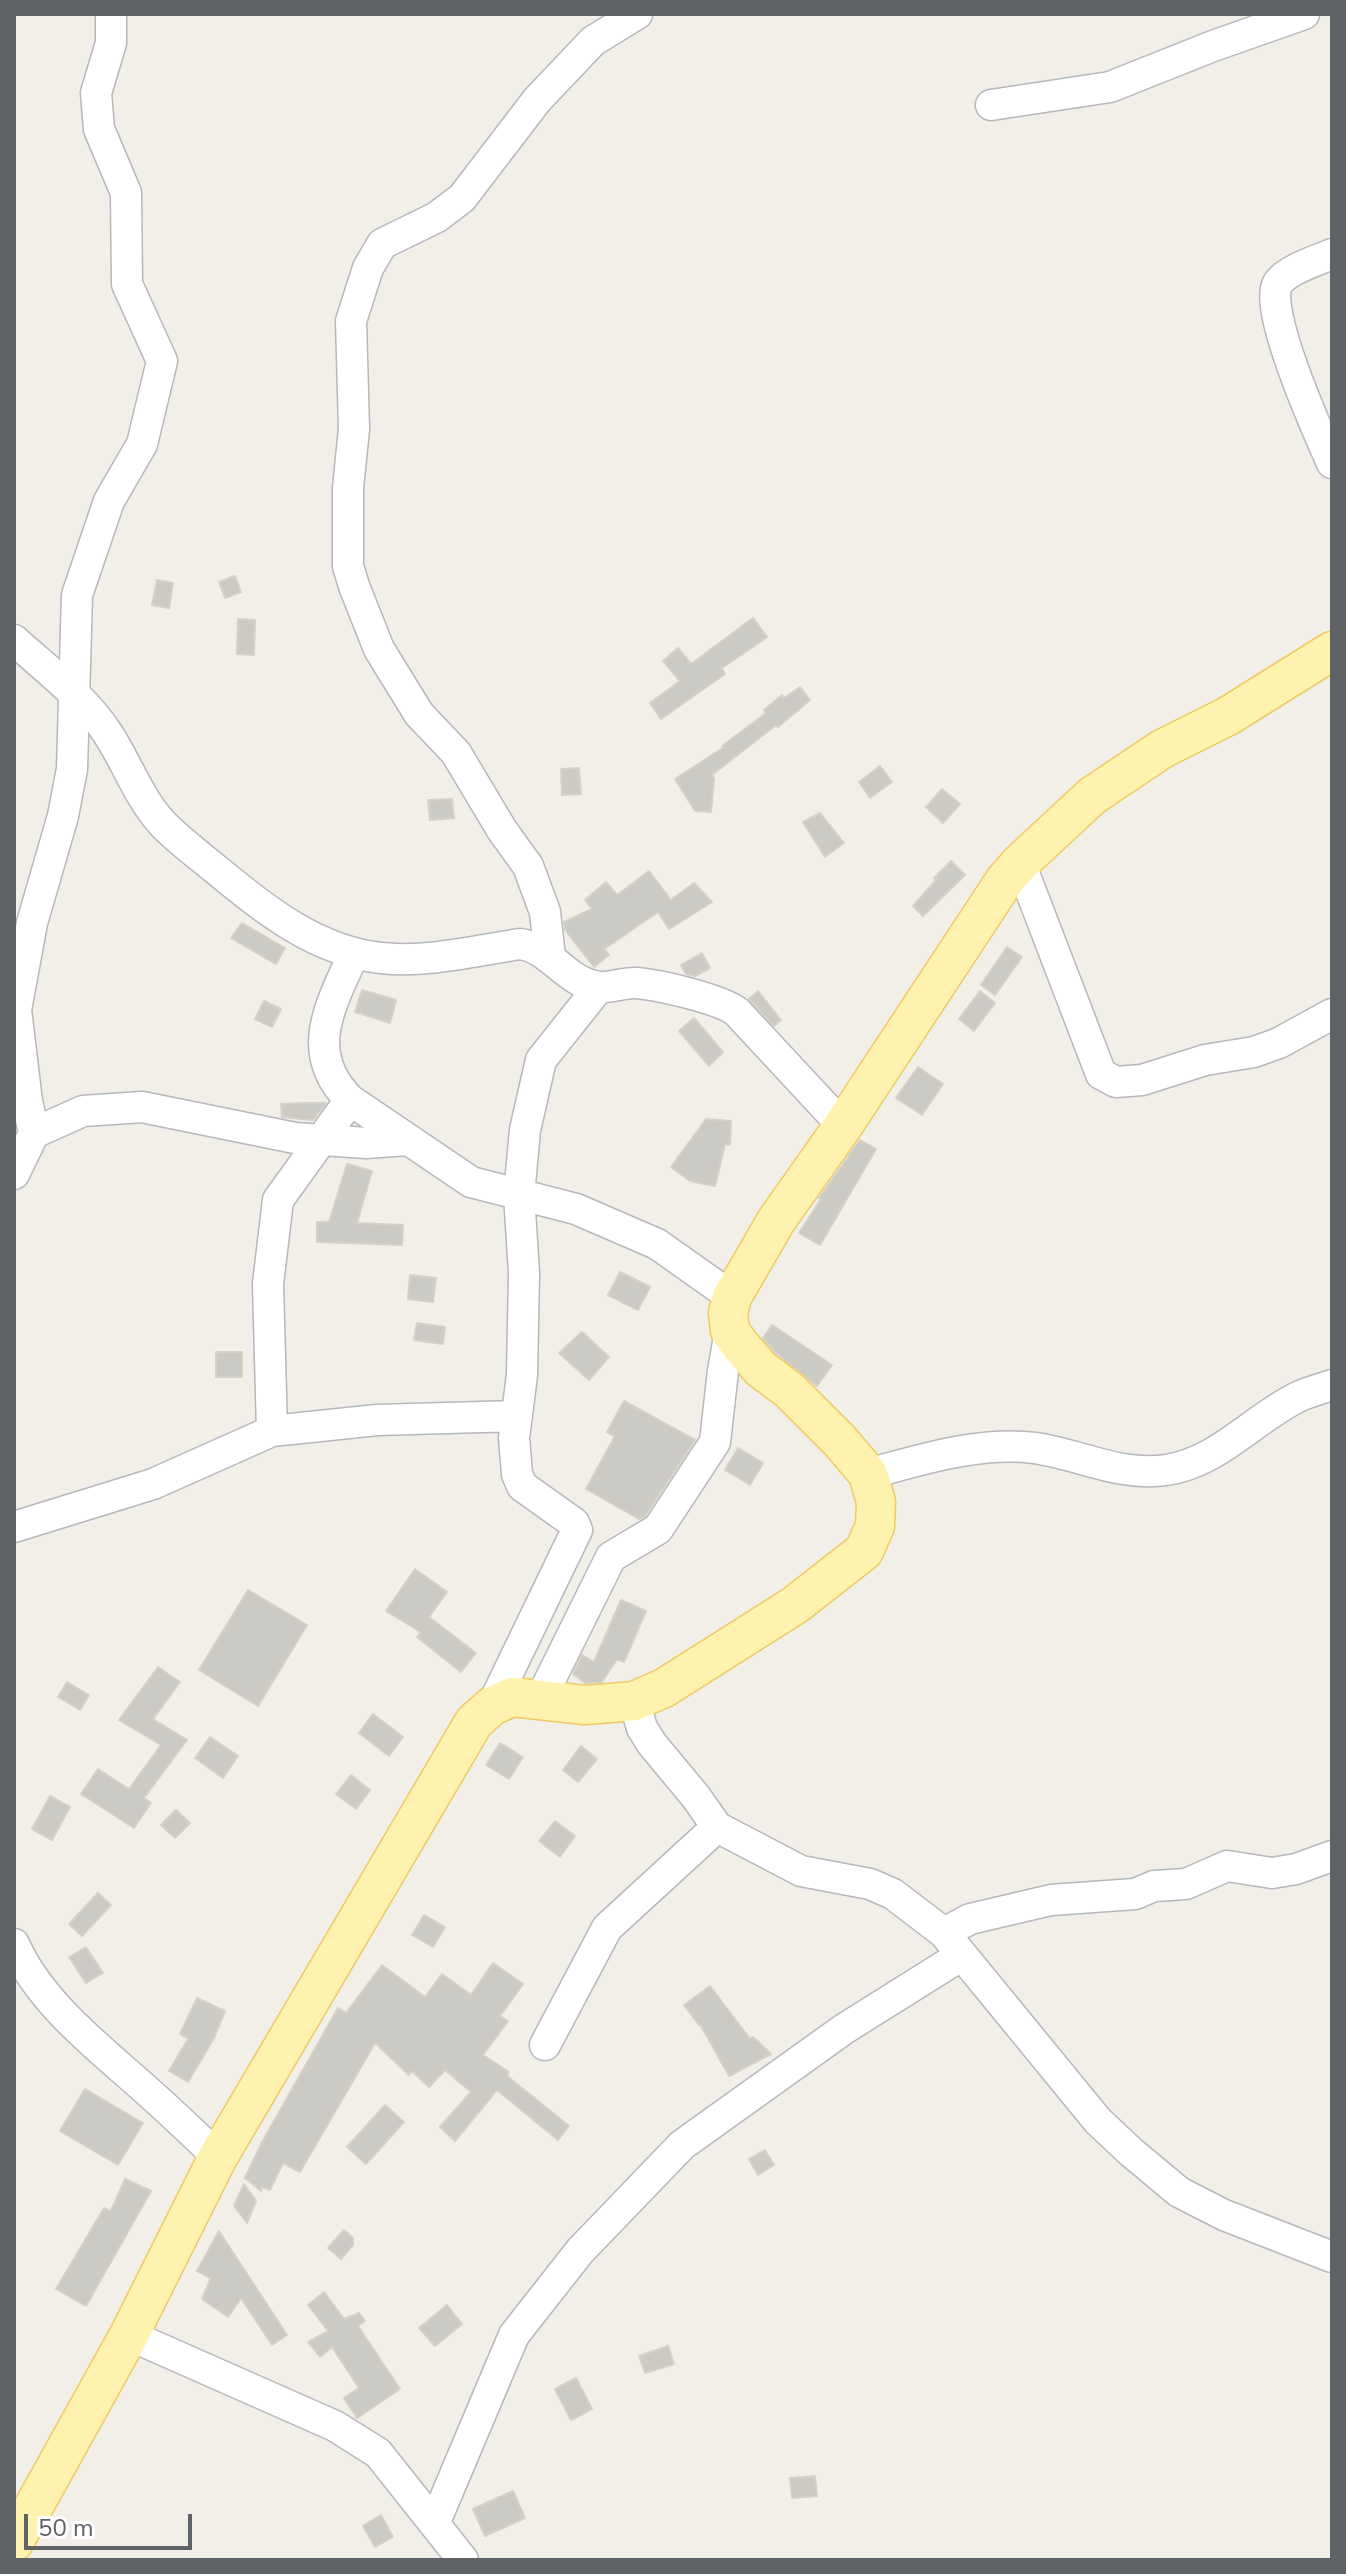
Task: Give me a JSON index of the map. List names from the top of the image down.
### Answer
{
  "scale_bar": "50 m"
}
